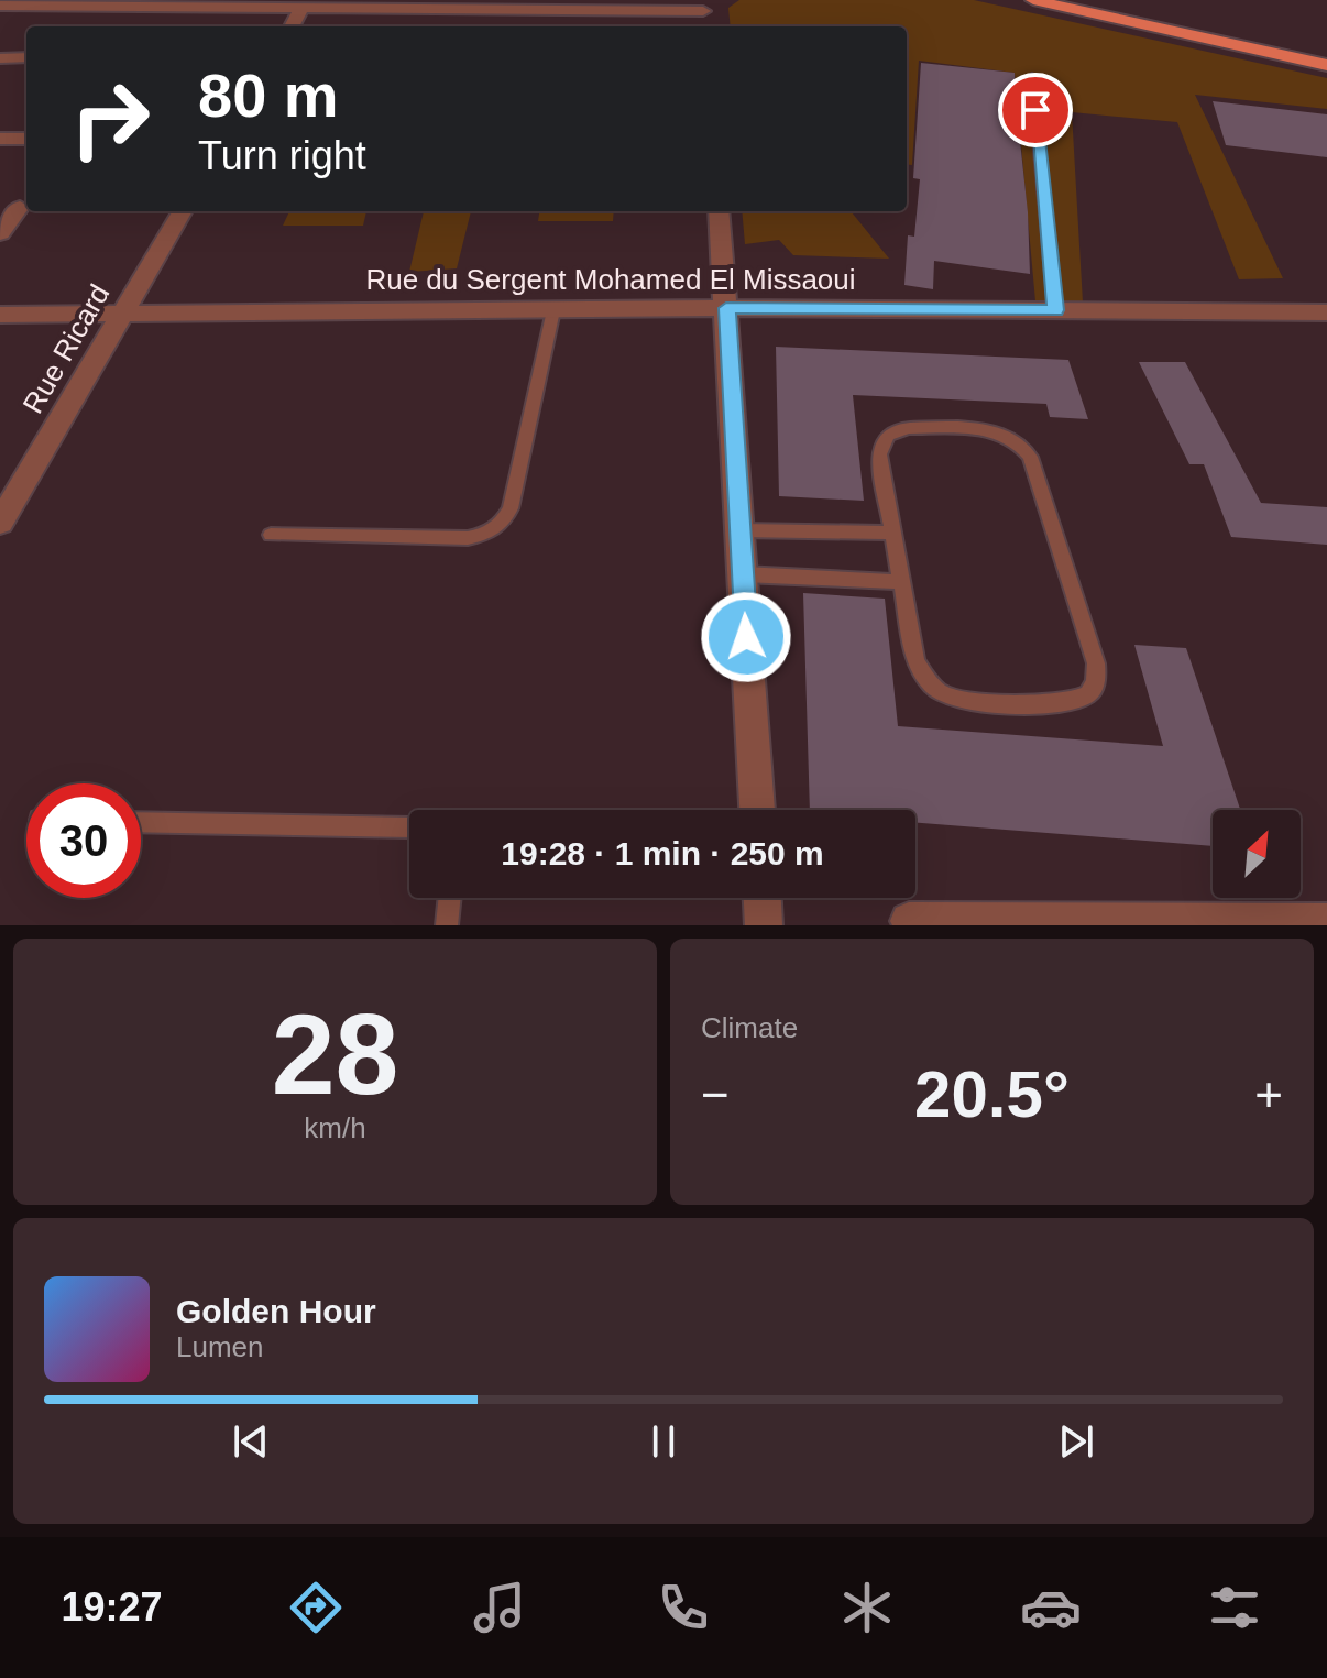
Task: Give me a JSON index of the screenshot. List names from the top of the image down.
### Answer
{
  "streets": {
    "street": ["Rue du Sergent Mohamed El Missaoui", "Rue Ricard"]
  },
  "crossings": [
    ["Rue du Sergent Mohamed El Missaoui", "Rue Ricard"]
  ],
  "north": "top right",
  "page": {
    "turn": ["80 m", "Turn right"],
    "limit": "30",
    "trip": "19:28 · 1 min · 250 m",
    "tile": [
      ["28", "km/h"],
      "Climate"
    ],
    "heat": ["−", "20.5°", "+"],
    "song": ["Golden Hour", "Lumen"],
    "tabs": "19:27"
  }
}
